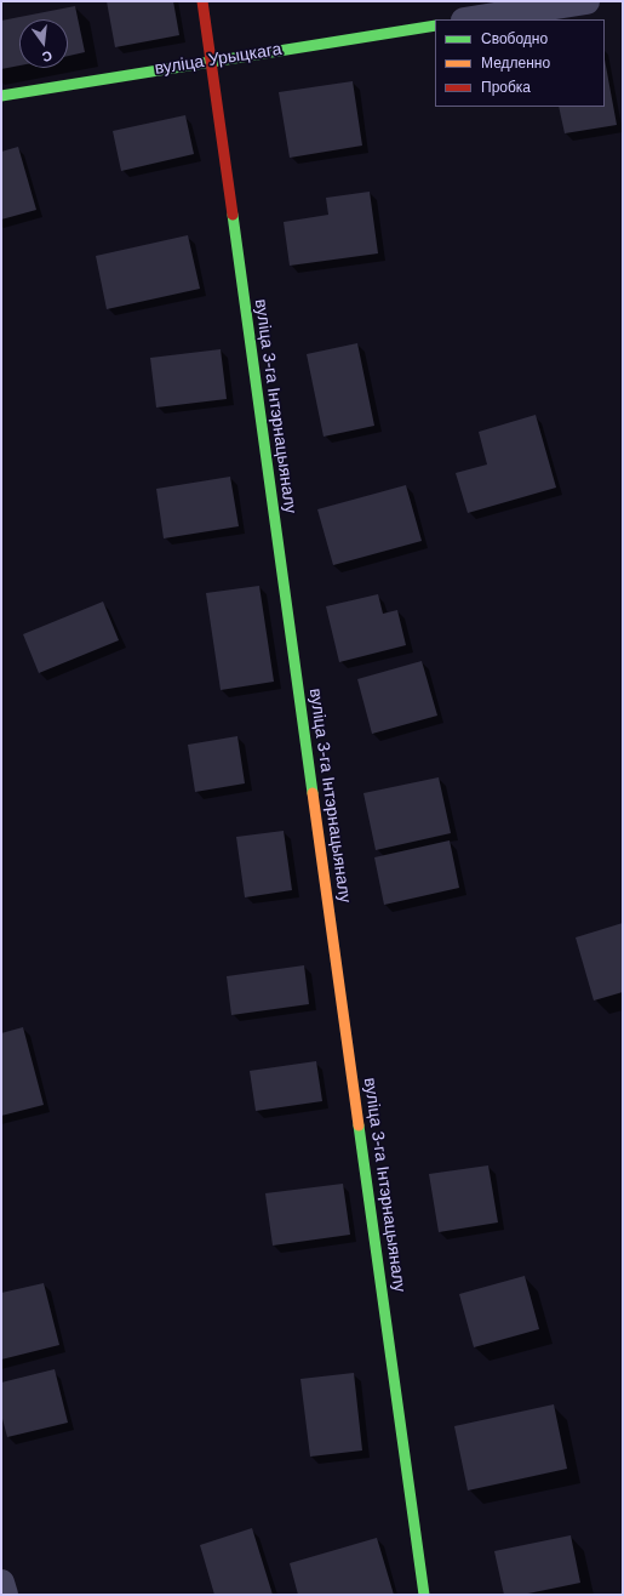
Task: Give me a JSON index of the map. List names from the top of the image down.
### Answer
{
  "streets": {
    "main road": ["вуліца Урыцкага", "вуліца 3-га Інтэрнацыяналу"]
  },
  "crossings": [
    ["вуліца Урыцкага", "вуліца 3-га Інтэрнацыяналу"]
  ],
  "legend": ["Свободно", "Медленно", "Пробка"],
  "north": "bottom"
}
